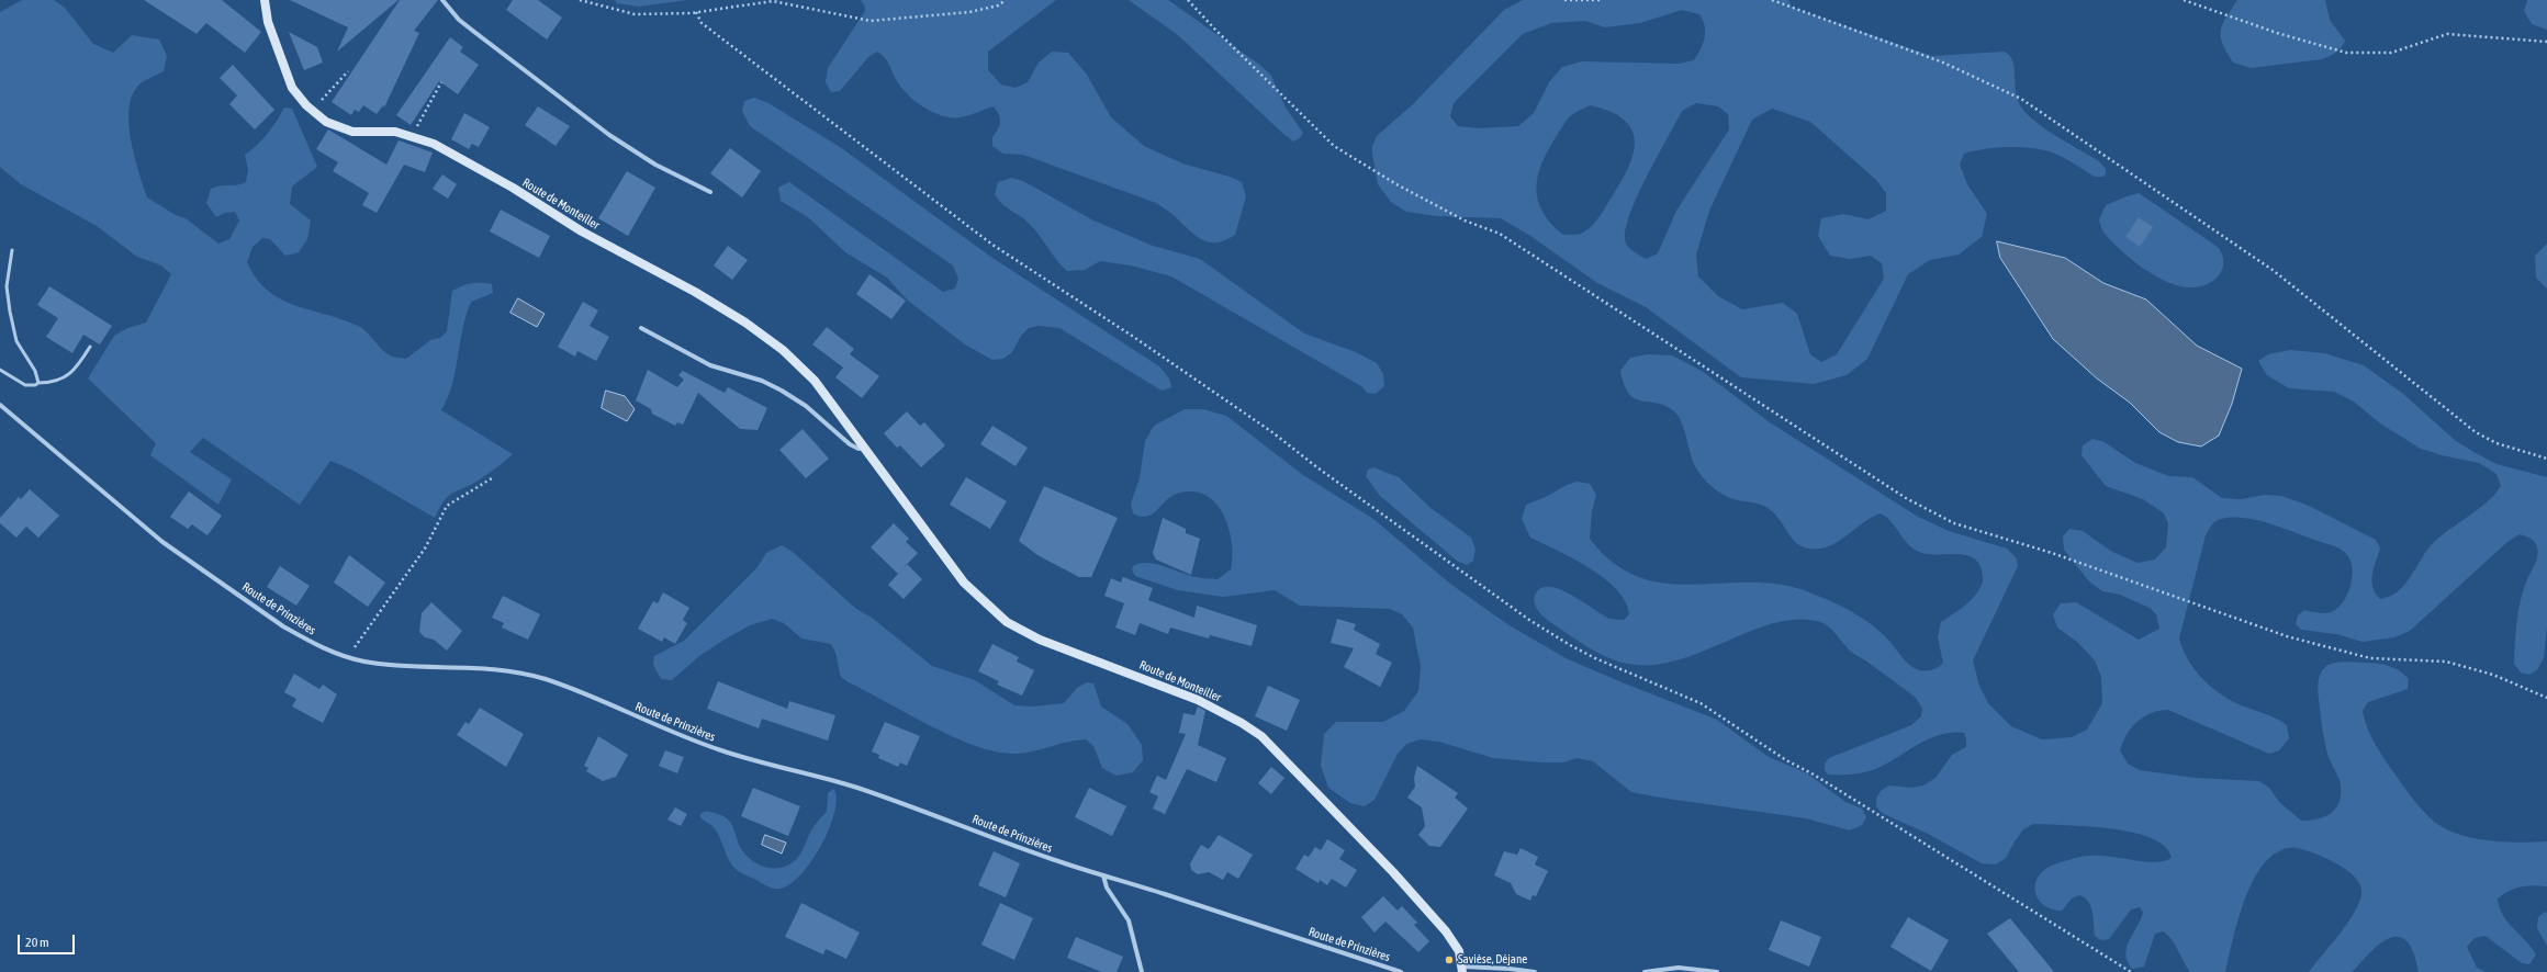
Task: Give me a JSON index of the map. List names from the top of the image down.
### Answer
{
  "streets": {
    "street": ["Route de Monteiller", "Route de Prinzières"]
  },
  "places": ["Savièse, Déjane"],
  "scale_bar": "20 m"
}
